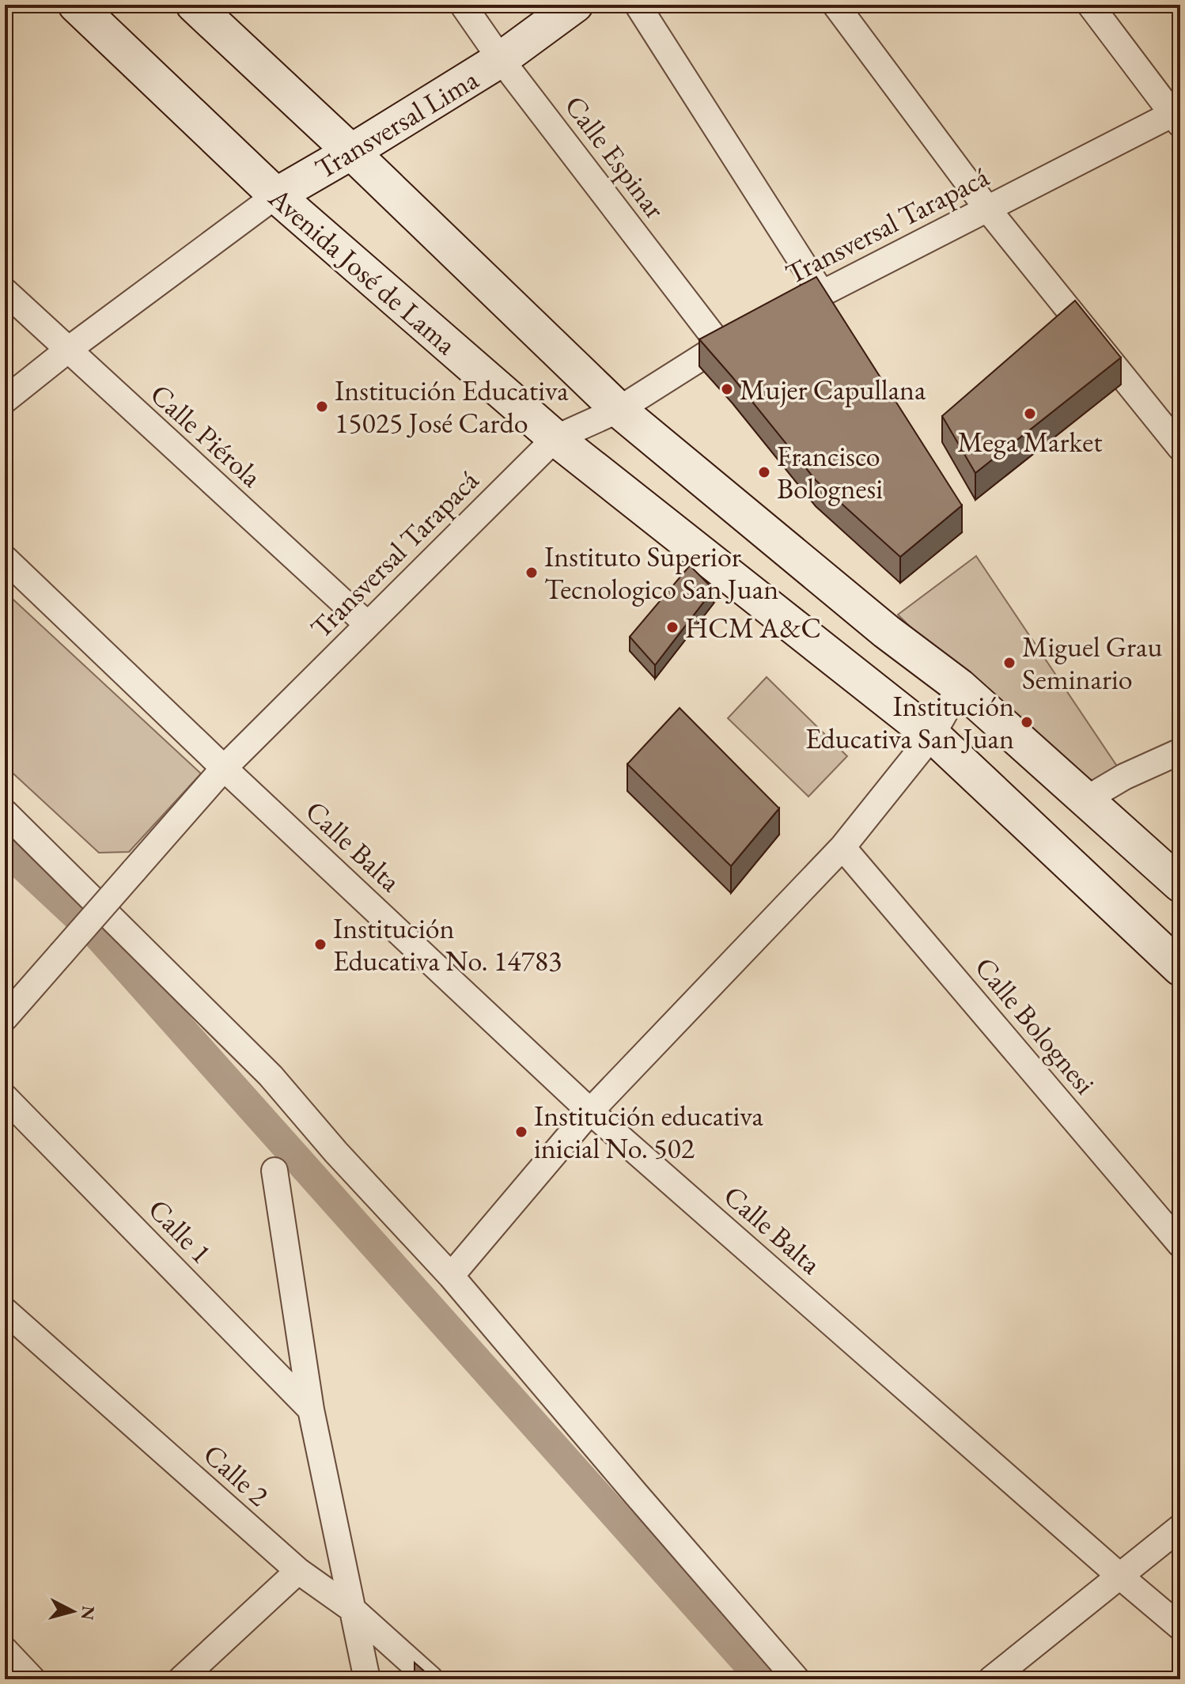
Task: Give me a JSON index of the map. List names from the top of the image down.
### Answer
{
  "streets": {
    "main road": ["Transversal Lima", "Avenida José de Lama"],
    "street": [
      "Calle Espinar",
      "Transversal Tarapacá",
      "Calle Piérola",
      "Calle Balta",
      "Calle Bolognesi",
      "Calle 1",
      "Calle 2"
    ]
  },
  "crossings": [
    ["Transversal Lima", "Calle Espinar"],
    ["Transversal Lima", "Avenida José de Lama"],
    ["Transversal Lima", "Calle Piérola"],
    ["Calle Espinar", "Transversal Tarapacá"],
    ["Transversal Tarapacá", "Avenida José de Lama"],
    ["Transversal Tarapacá", "Calle Piérola"],
    ["Transversal Tarapacá", "Calle Balta"]
  ],
  "places": [
    "Mujer Capullana",
    "Institución Educativa 15025 José Cardo",
    "Mega Market",
    "Francisco Bolognesi",
    "Instituto Superior Tecnologico San Juan",
    "HCM A&C",
    "Miguel Grau Seminario",
    "Institución Educativa San Juan",
    "Institución Educativa No. 14783",
    "Institución educativa inicial No. 502"
  ],
  "north": "right"
}
